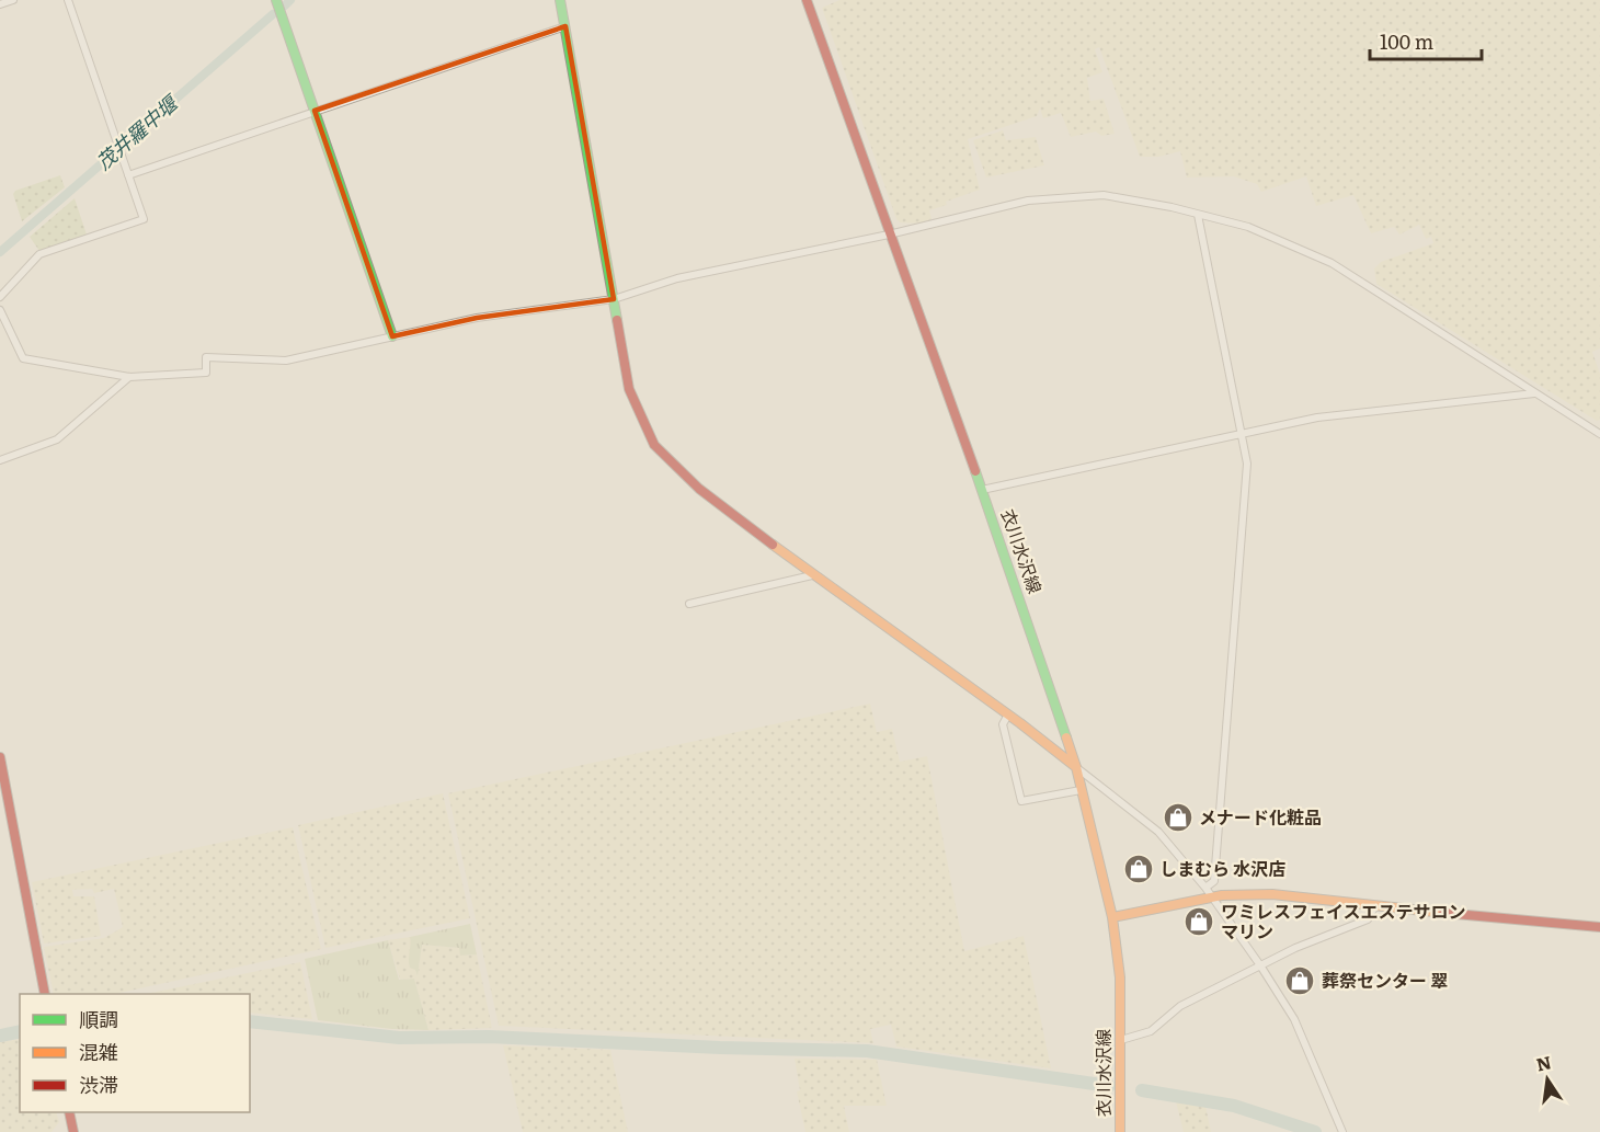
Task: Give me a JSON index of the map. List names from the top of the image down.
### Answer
{
  "streets": {
    "street": ["衣川水沢線"]
  },
  "water": ["茂井羅中堰"],
  "places": {
    "shop": [
      "メナード化粧品",
      "しまむら 水沢店",
      "ワミレスフェイスエステサロン マリン",
      "葬祭センター 翠"
    ]
  },
  "legend": ["順調", "混雑", "渋滞"],
  "scale_bar": "100 m",
  "north": "top"
}
